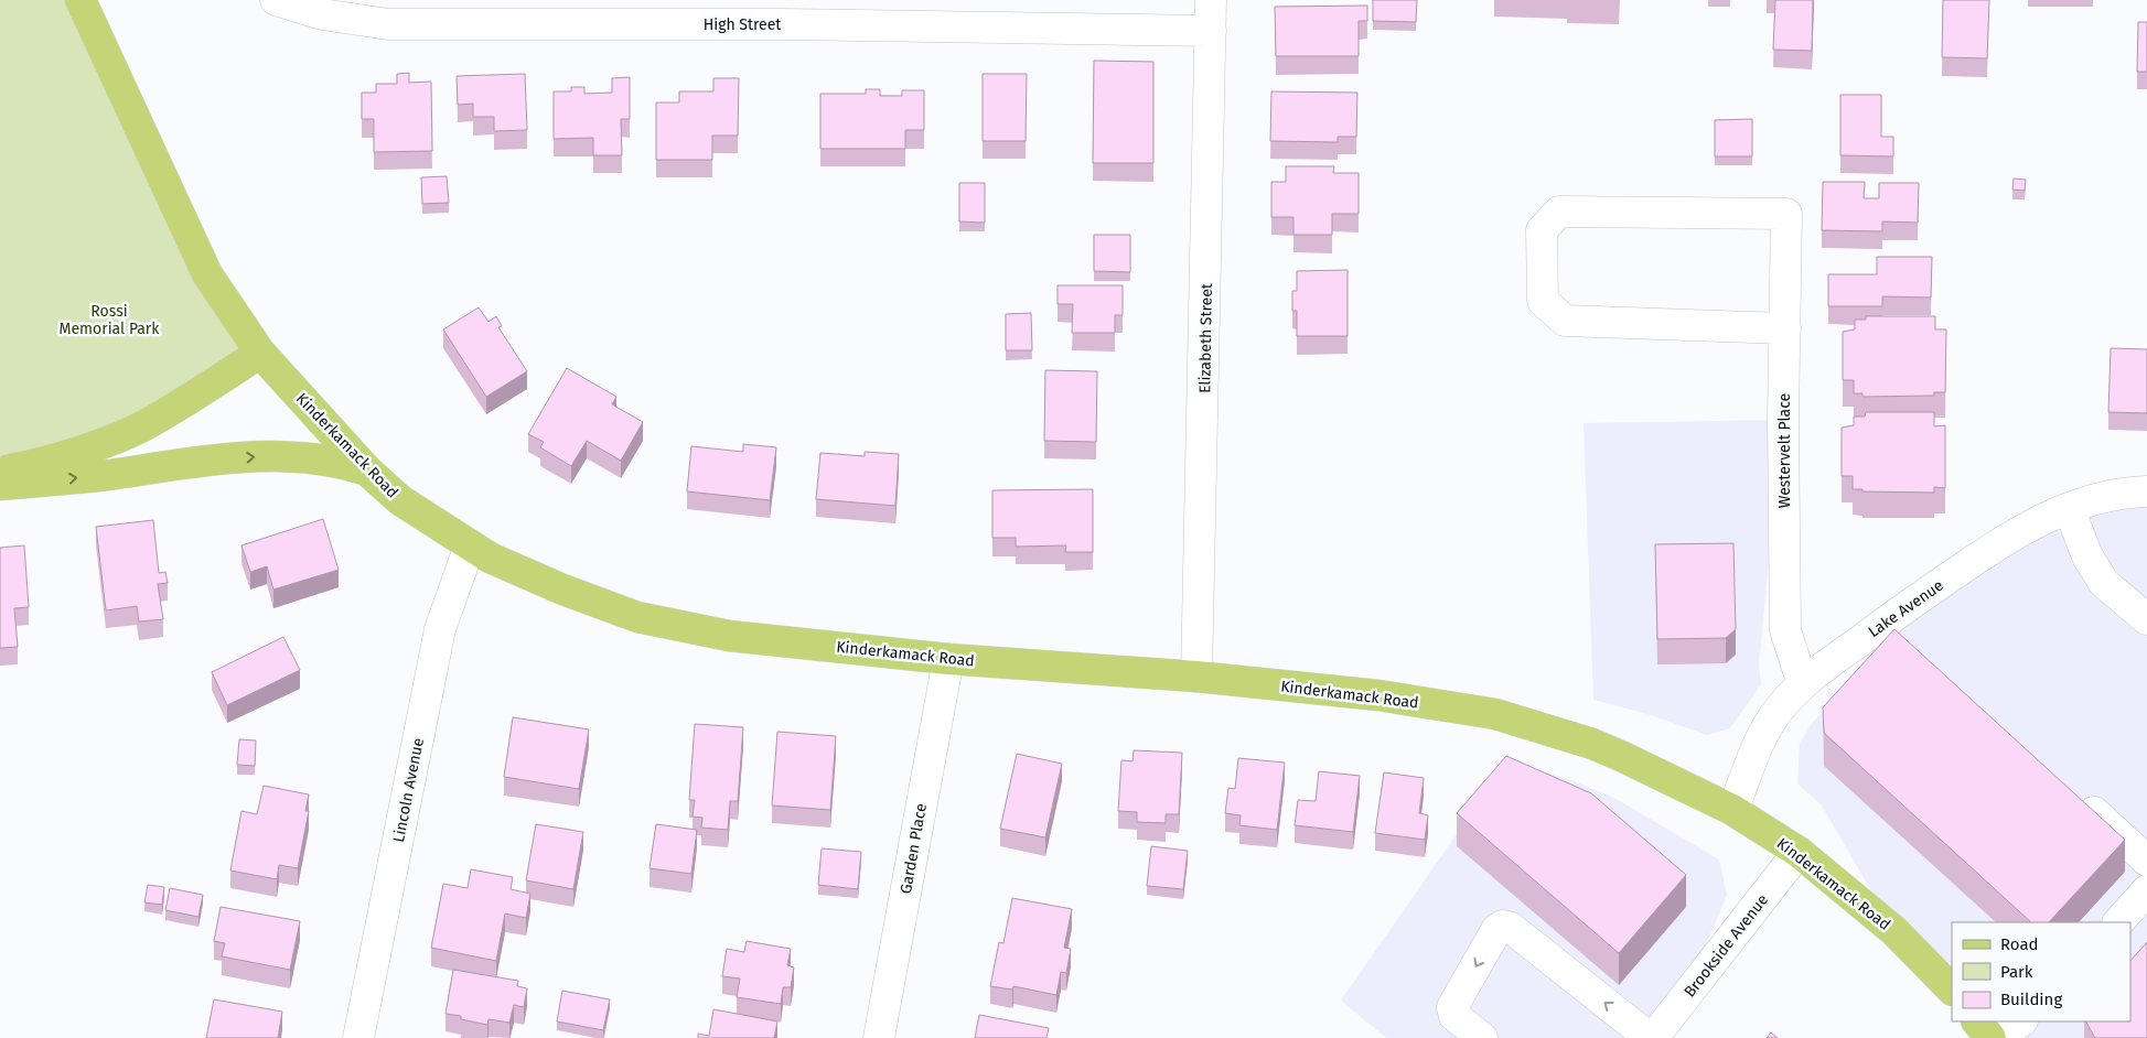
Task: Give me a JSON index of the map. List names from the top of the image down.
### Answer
{
  "streets": {
    "main road": ["Kinderkamack Road"],
    "street": [
      "High Street",
      "Elizabeth Street",
      "Westervelt Place",
      "Lake Avenue",
      "Lincoln Avenue",
      "Garden Place",
      "Brookside Avenue"
    ]
  },
  "crossings": [
    ["High Street", "Elizabeth Street"],
    ["Elizabeth Street", "Kinderkamack Road"],
    ["Kinderkamack Road", "Lake Avenue"],
    ["Kinderkamack Road", "Lincoln Avenue"],
    ["Kinderkamack Road", "Garden Place"],
    ["Kinderkamack Road", "Brookside Avenue"],
    ["Westervelt Place", "Lake Avenue"]
  ],
  "parks": ["Rossi Memorial Park"],
  "legend": ["Road", "Park", "Building"]
}
